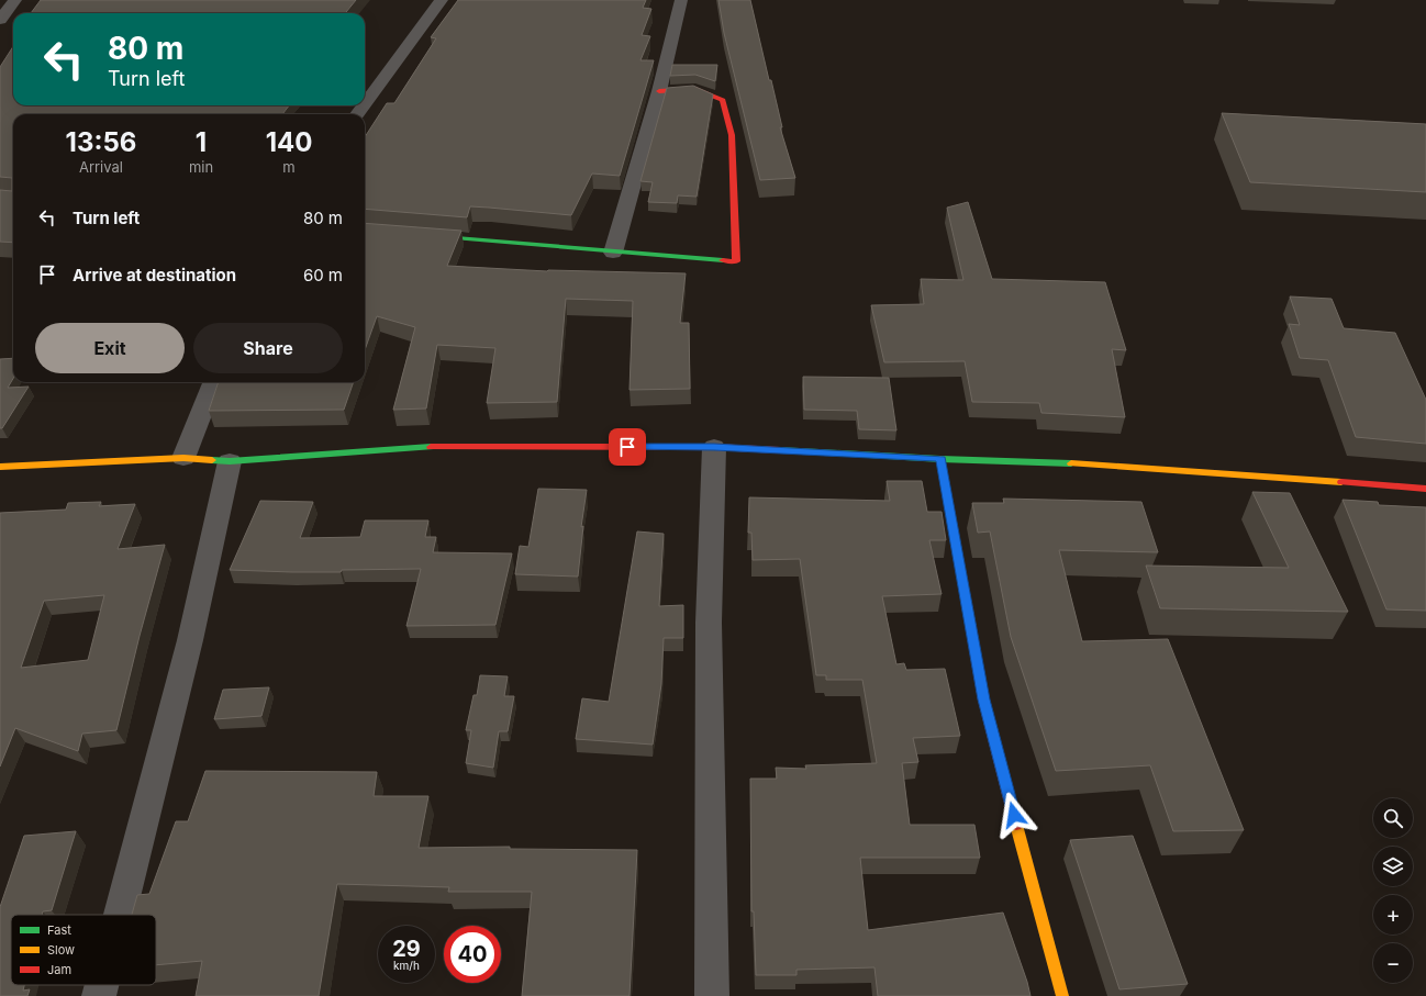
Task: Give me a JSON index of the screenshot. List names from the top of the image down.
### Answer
{
  "legend": ["Fast", "Slow", "Jam"],
  "page": {
    "turn": ["80 m", "Turn left"],
    "eta": [
      "13:56",
      "Arrival",
      "1",
      "min",
      "140",
      "m"
    ],
    "list": [
      {
        "name": "Turn left",
        "value": "80 m"
      },
      {
        "name": "Arrive at destination",
        "value": "60 m"
      }
    ],
    "buttons": ["Exit", "Share"],
    "map_buttons": ["+", "−"],
    "speed": "29 km/h",
    "limit": "40"
  }
}
